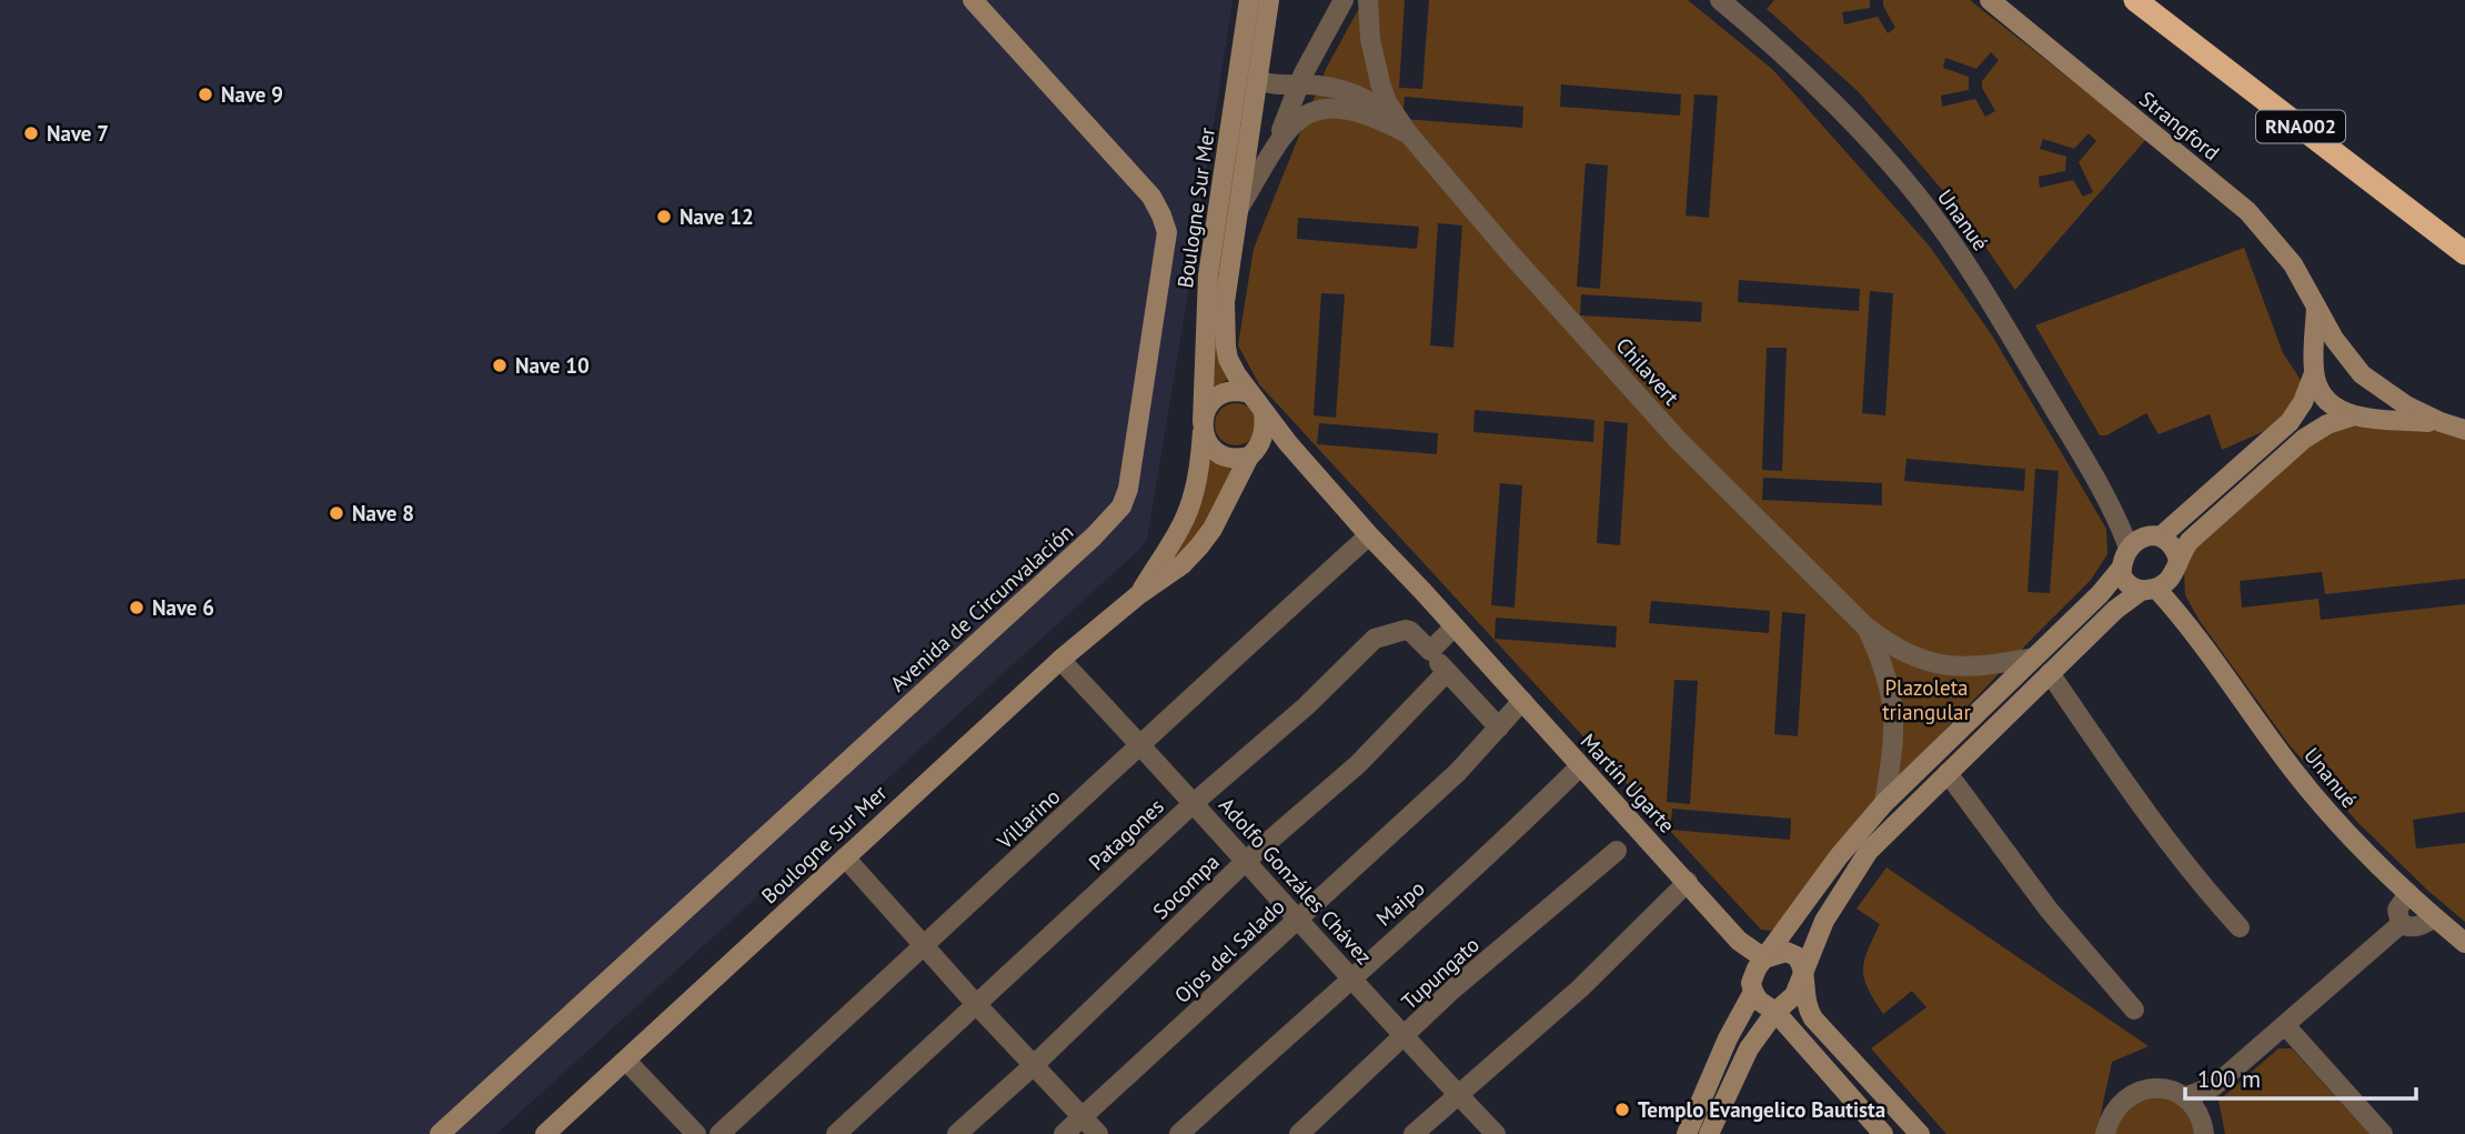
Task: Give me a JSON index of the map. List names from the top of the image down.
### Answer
{
  "streets": {
    "highway": ["RNA002"],
    "street": [
      "Strangford",
      "Boulogne Sur Mer",
      "Unanué",
      "Chilavert",
      "Avenida de Circunvalación",
      "Martín Ugarte",
      "Villarino",
      "Patagones",
      "Adolfo Gonzáles Chávez",
      "Socompa",
      "Maipo",
      "Ojos del Salado",
      "Tupungato"
    ]
  },
  "crossings": [
    ["Boulogne Sur Mer", "Martín Ugarte"],
    ["Boulogne Sur Mer", "Adolfo Gonzáles Chávez"],
    ["Martín Ugarte", "Villarino"],
    ["Martín Ugarte", "Maipo"],
    ["Martín Ugarte", "Ojos del Salado"],
    ["Villarino", "Adolfo Gonzáles Chávez"],
    ["Patagones", "Adolfo Gonzáles Chávez"],
    ["Adolfo Gonzáles Chávez", "Socompa"],
    ["Adolfo Gonzáles Chávez", "Maipo"],
    ["Adolfo Gonzáles Chávez", "Ojos del Salado"],
    ["Adolfo Gonzáles Chávez", "Tupungato"]
  ],
  "parks": ["Plazoleta triangular"],
  "places": [
    "Nave 9",
    "Nave 7",
    "Nave 12",
    "Nave 10",
    "Nave 8",
    "Nave 6",
    "Templo Evangelico Bautista"
  ],
  "scale_bar": "100 m"
}
